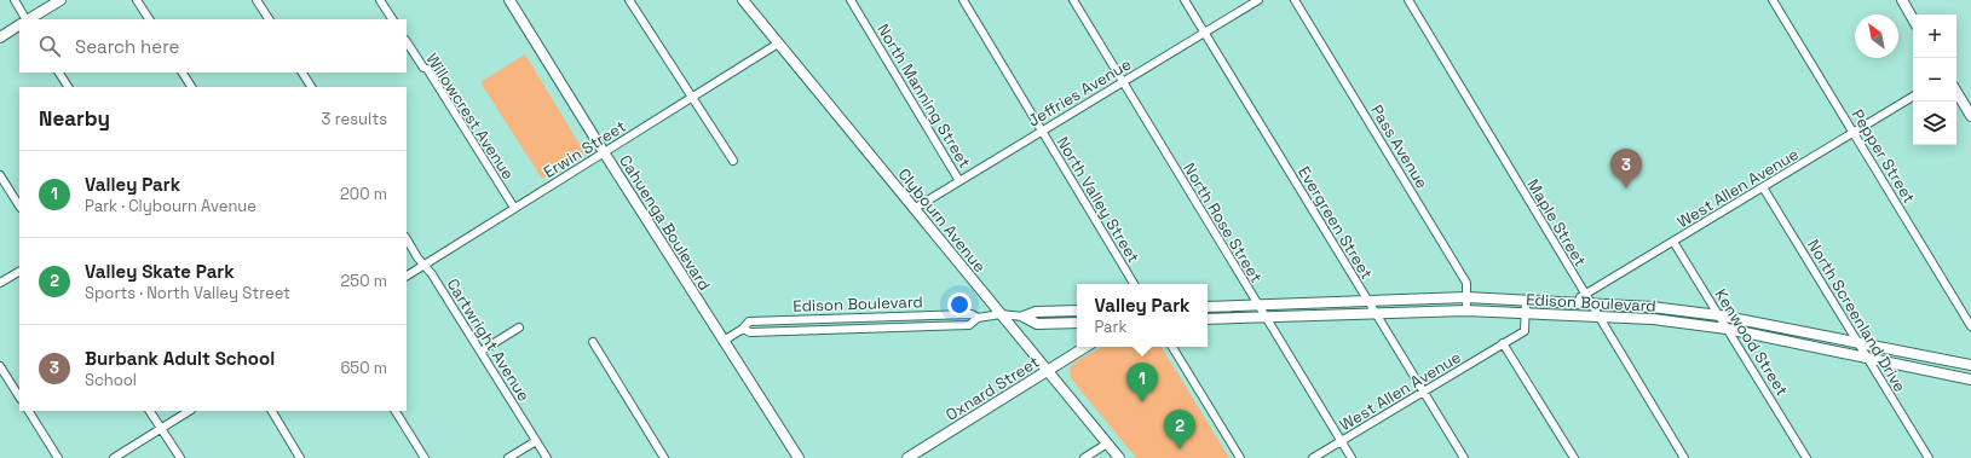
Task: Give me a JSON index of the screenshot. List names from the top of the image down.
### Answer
{
  "streets": {
    "main road": [
      "Clybourn Avenue",
      "Cahuenga Boulevard",
      "Edison Boulevard",
      "Oxnard Street"
    ],
    "street": [
      "Jeffries Avenue",
      "North Manning Street",
      "Willowcrest Avenue",
      "Pass Avenue",
      "Erwin Street",
      "Pepper Street",
      "West Allen Avenue",
      "North Valley Street",
      "North Rose Street",
      "Evergreen Street",
      "Maple Street",
      "North Screenland Drive",
      "Cartwright Avenue",
      "Kenwood Street"
    ]
  },
  "crossings": [
    ["Jeffries Avenue", "North Manning Street"],
    ["Jeffries Avenue", "North Valley Street"],
    ["Jeffries Avenue", "Clybourn Avenue"],
    ["Jeffries Avenue", "North Rose Street"],
    ["Jeffries Avenue", "Evergreen Street"],
    ["Willowcrest Avenue", "Erwin Street"],
    ["Pass Avenue", "Edison Boulevard"],
    ["Erwin Street", "Clybourn Avenue"],
    ["Erwin Street", "Cahuenga Boulevard"],
    ["Erwin Street", "Cartwright Avenue"],
    ["Pepper Street", "West Allen Avenue"],
    ["West Allen Avenue", "North Rose Street"],
    ["West Allen Avenue", "Evergreen Street"],
    ["West Allen Avenue", "Maple Street"],
    ["West Allen Avenue", "Edison Boulevard"],
    ["West Allen Avenue", "North Screenland Drive"],
    ["West Allen Avenue", "Kenwood Street"],
    ["Clybourn Avenue", "Edison Boulevard"],
    ["Clybourn Avenue", "Oxnard Street"],
    ["Cahuenga Boulevard", "Edison Boulevard"],
    ["North Rose Street", "Edison Boulevard"],
    ["Evergreen Street", "Edison Boulevard"],
    ["Maple Street", "Edison Boulevard"],
    ["Edison Boulevard", "North Screenland Drive"],
    ["Edison Boulevard", "Kenwood Street"]
  ],
  "north": "top left",
  "page": {
    "map_buttons": ["+", "−"],
    "search": "Search here",
    "heading": ["Nearby", "3 results"],
    "pins": ["3", "1", "2"],
    "list": [
      {
        "mark": "1",
        "name": "Valley Park",
        "note": "Park · Clybourn Avenue",
        "value": "200 m"
      },
      {
        "mark": "2",
        "name": "Valley Skate Park",
        "note": "Sports · North Valley Street",
        "value": "250 m"
      },
      {
        "mark": "3",
        "name": "Burbank Adult School",
        "note": "School",
        "value": "650 m"
      }
    ],
    "popup": ["Valley Park", "Park"]
  }
}
